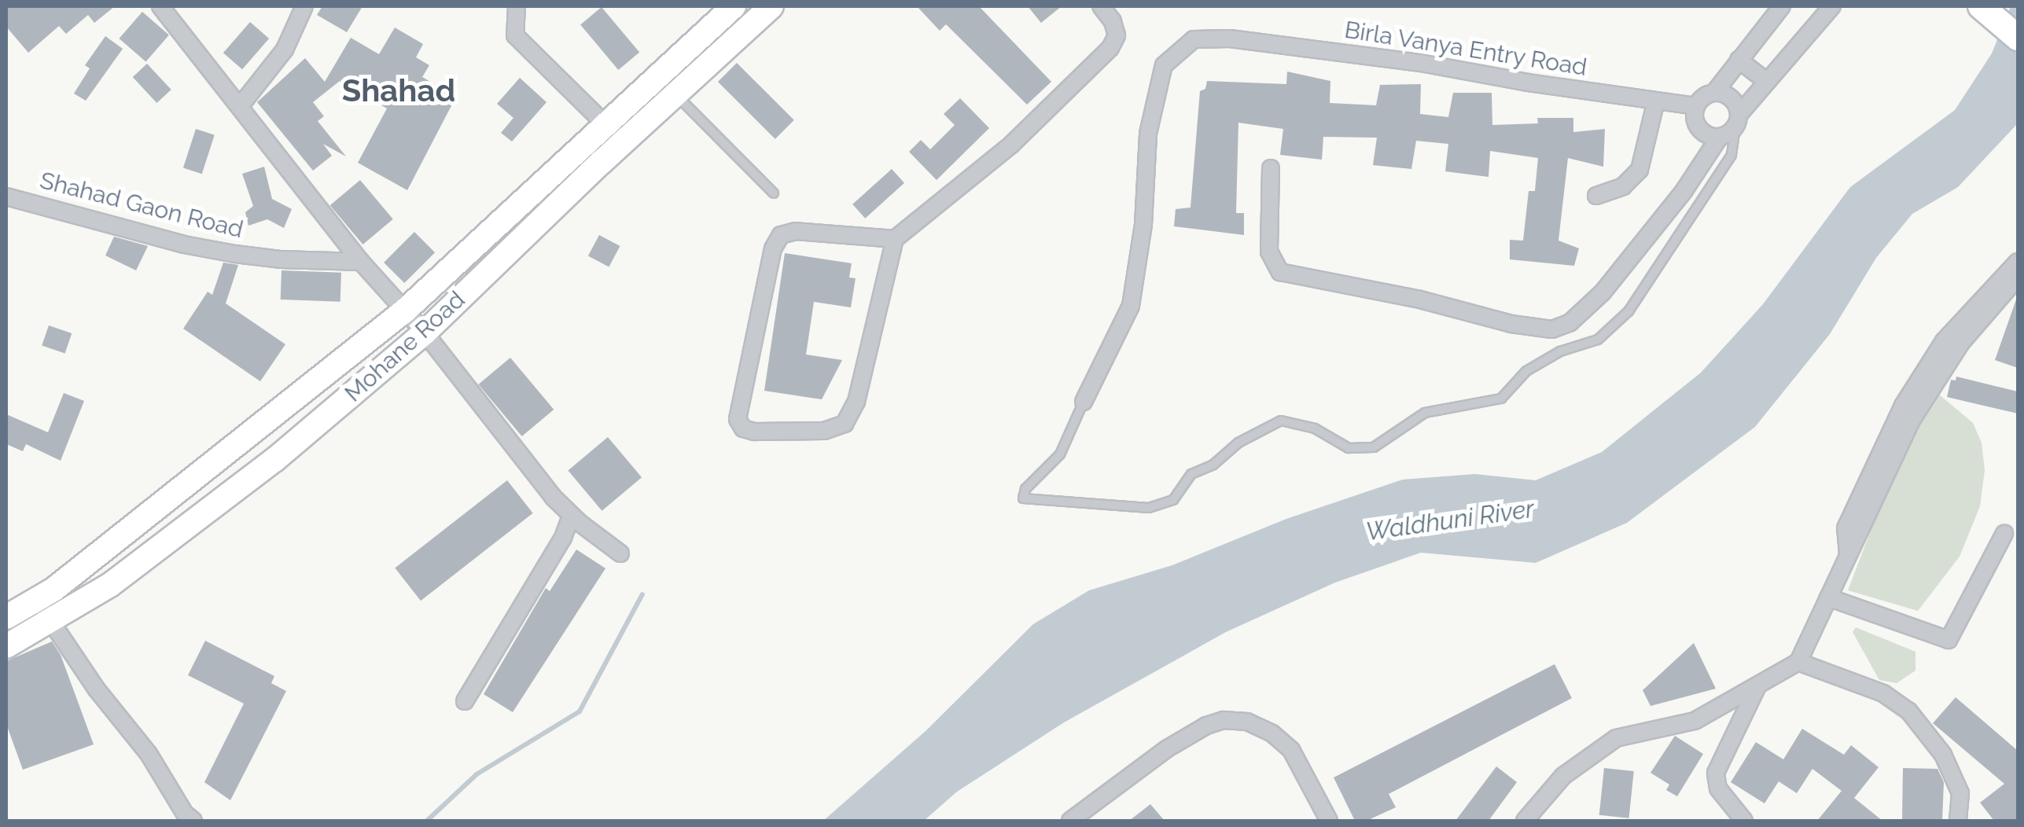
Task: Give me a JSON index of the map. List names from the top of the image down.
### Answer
{
  "streets": {
    "main road": ["Mohane Road"],
    "street": ["Birla Vanya Entry Road", "Shahad Gaon Road"]
  },
  "districts": ["Shahad"],
  "water": ["Waldhuni River"]
}
